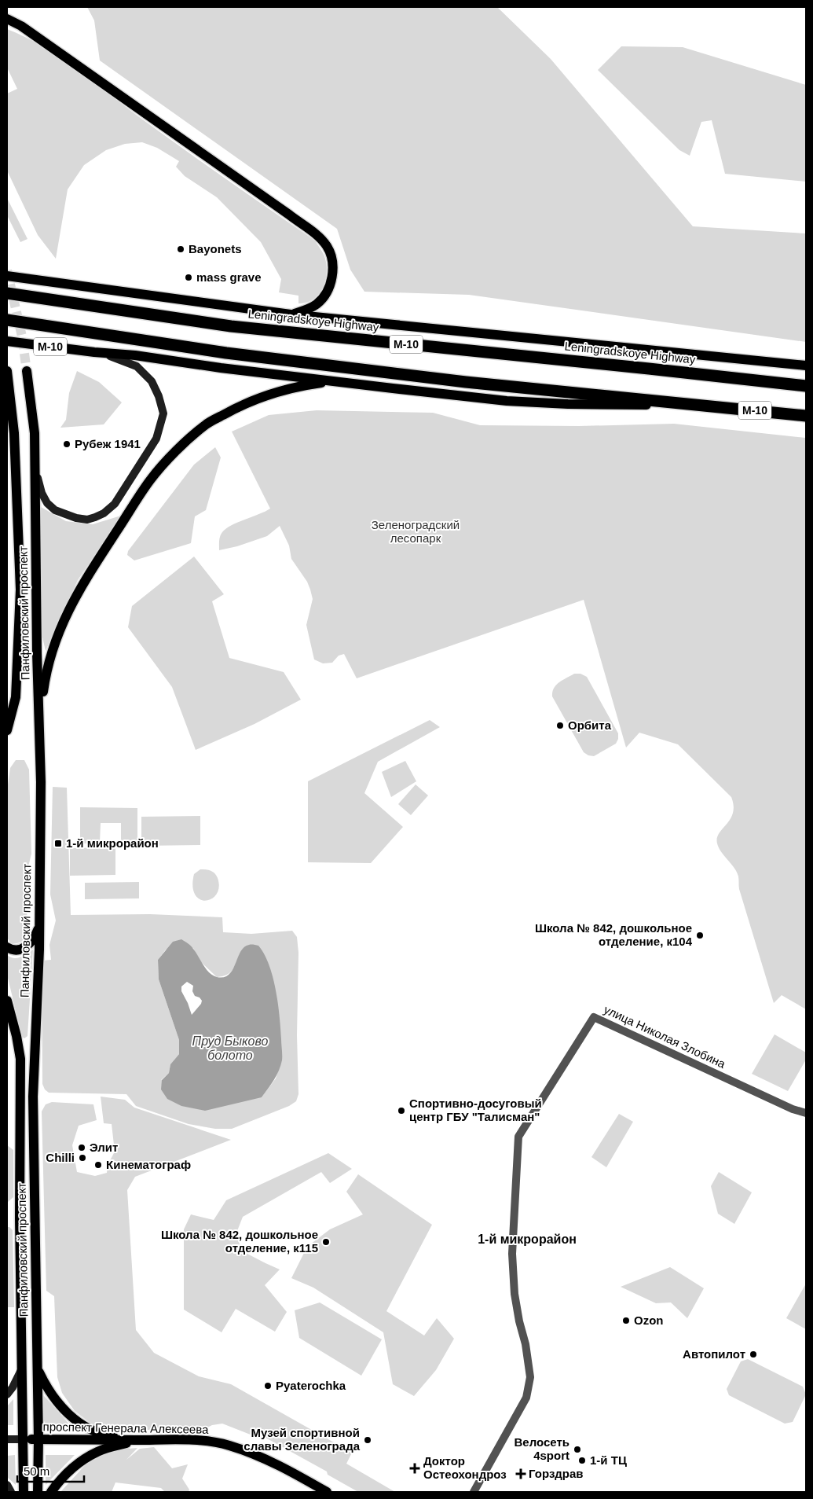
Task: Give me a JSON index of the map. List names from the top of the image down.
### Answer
{
  "streets": {
    "highway": ["Leningradskoye Highway", "М-10"],
    "main road": ["Панфиловский проспект", "проспект Генерала Алексеева"],
    "street": ["улица Николая Злобина"]
  },
  "crossings": [
    ["Панфиловский проспект", "проспект Генерала Алексеева"]
  ],
  "districts": ["1-й микрорайон"],
  "water": ["Пруд Быково болото"],
  "parks": ["Зеленоградский лесопарк"],
  "places": {
    "other": [
      "Bayonets",
      "mass grave",
      "Рубеж 1941",
      "Орбита",
      "Школа № 842, дошкольное отделение, к104",
      "Спортивно-досуговый центр ГБУ \"Талисман\"",
      "Элит",
      "Chilli",
      "Кинематограф",
      "Школа № 842, дошкольное отделение, к115",
      "Ozon",
      "Автопилот",
      "Pyaterochka",
      "Музей спортивной славы Зеленограда",
      "Велосеть 4sport",
      "1-й ТЦ"
    ],
    "transit": ["1-й микрорайон"],
    "health": ["Доктор Остеохондроз", "Горздрав"]
  },
  "scale_bar": "50 m"
}
